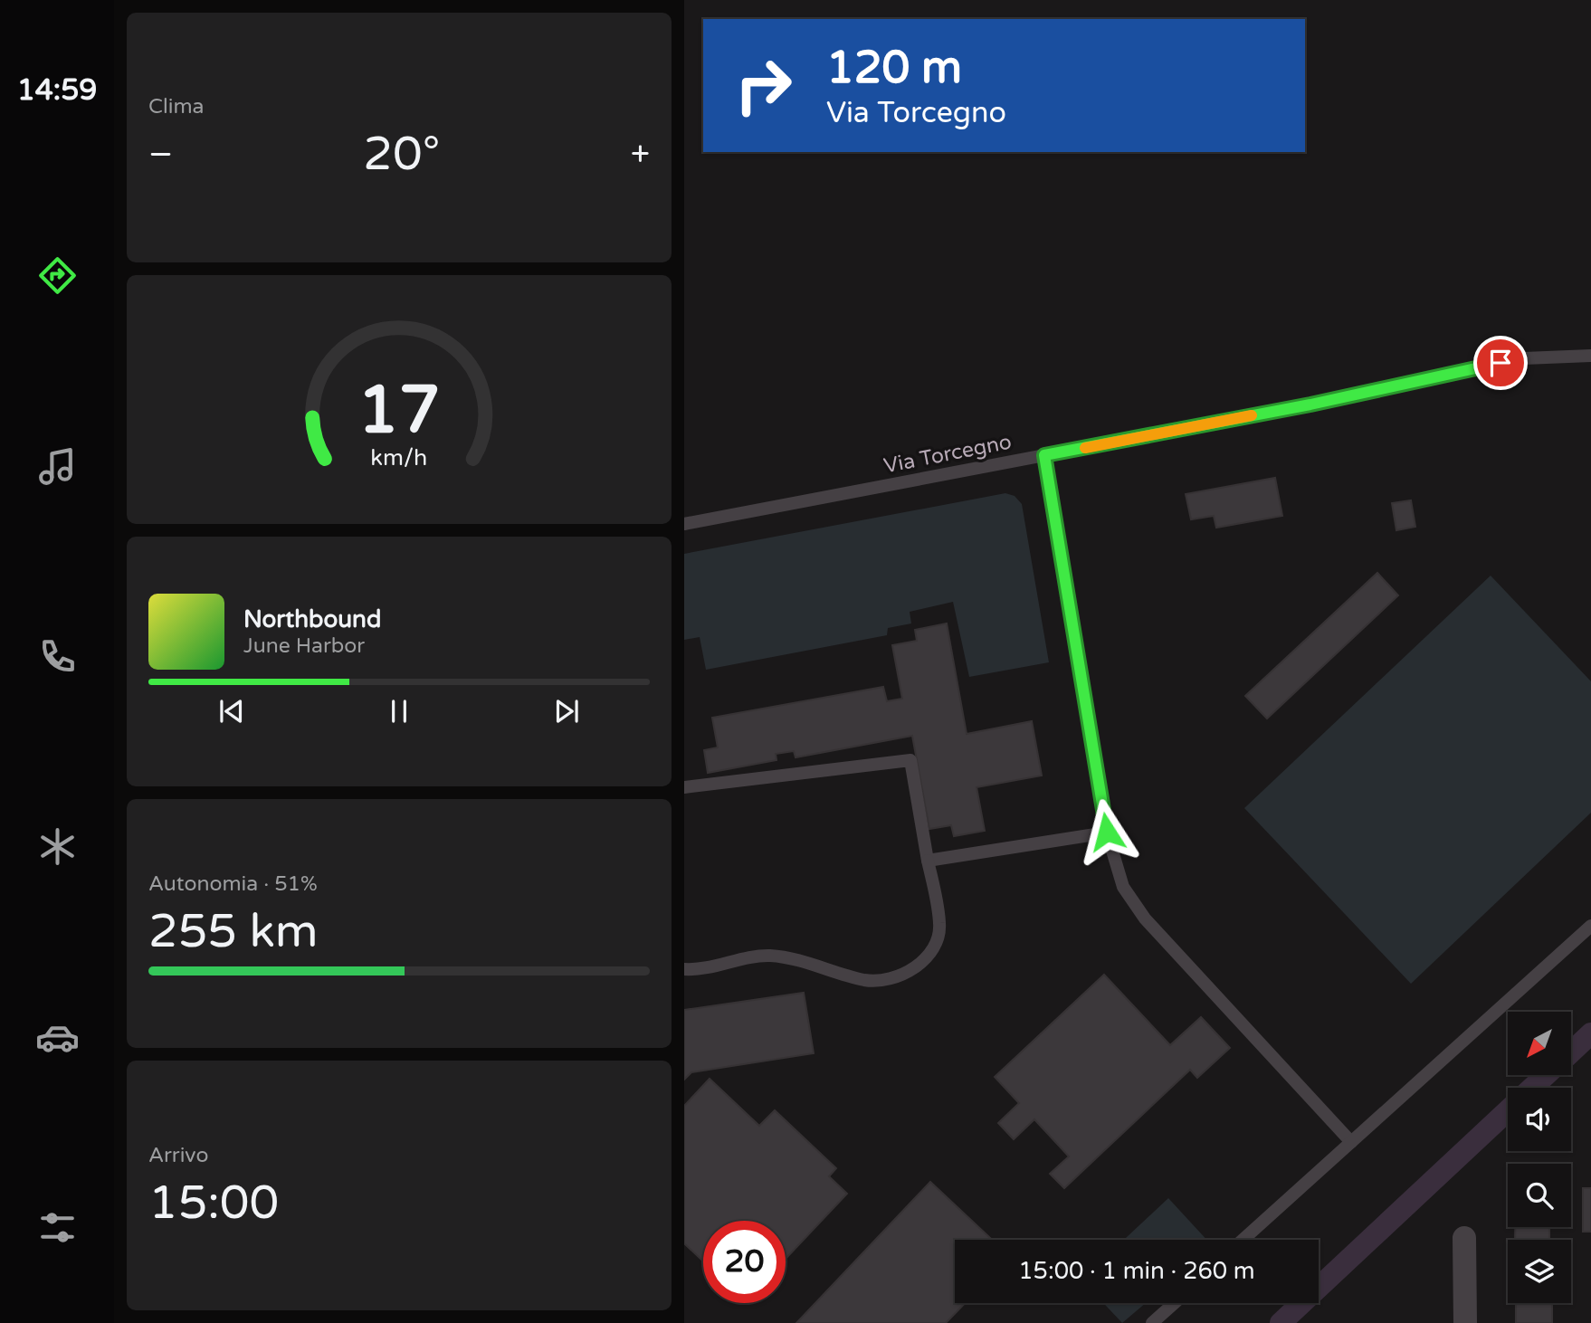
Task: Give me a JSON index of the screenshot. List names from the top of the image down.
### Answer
{
  "streets": {
    "lane": ["Via Torcegno"]
  },
  "north": "bottom left",
  "page": {
    "tabs": "14:59",
    "tile": [
      "Clima",
      ["Autonomia · 51%", "255 km"],
      ["Arrivo", "15:00"]
    ],
    "turn": ["120 m", "Via Torcegno"],
    "heat": ["−", "20°", "+"],
    "song": ["Northbound", "June Harbor"],
    "limit": "20",
    "trip": "15:00 · 1 min · 260 m",
    "gauge": ["17", "km/h"]
  }
}
